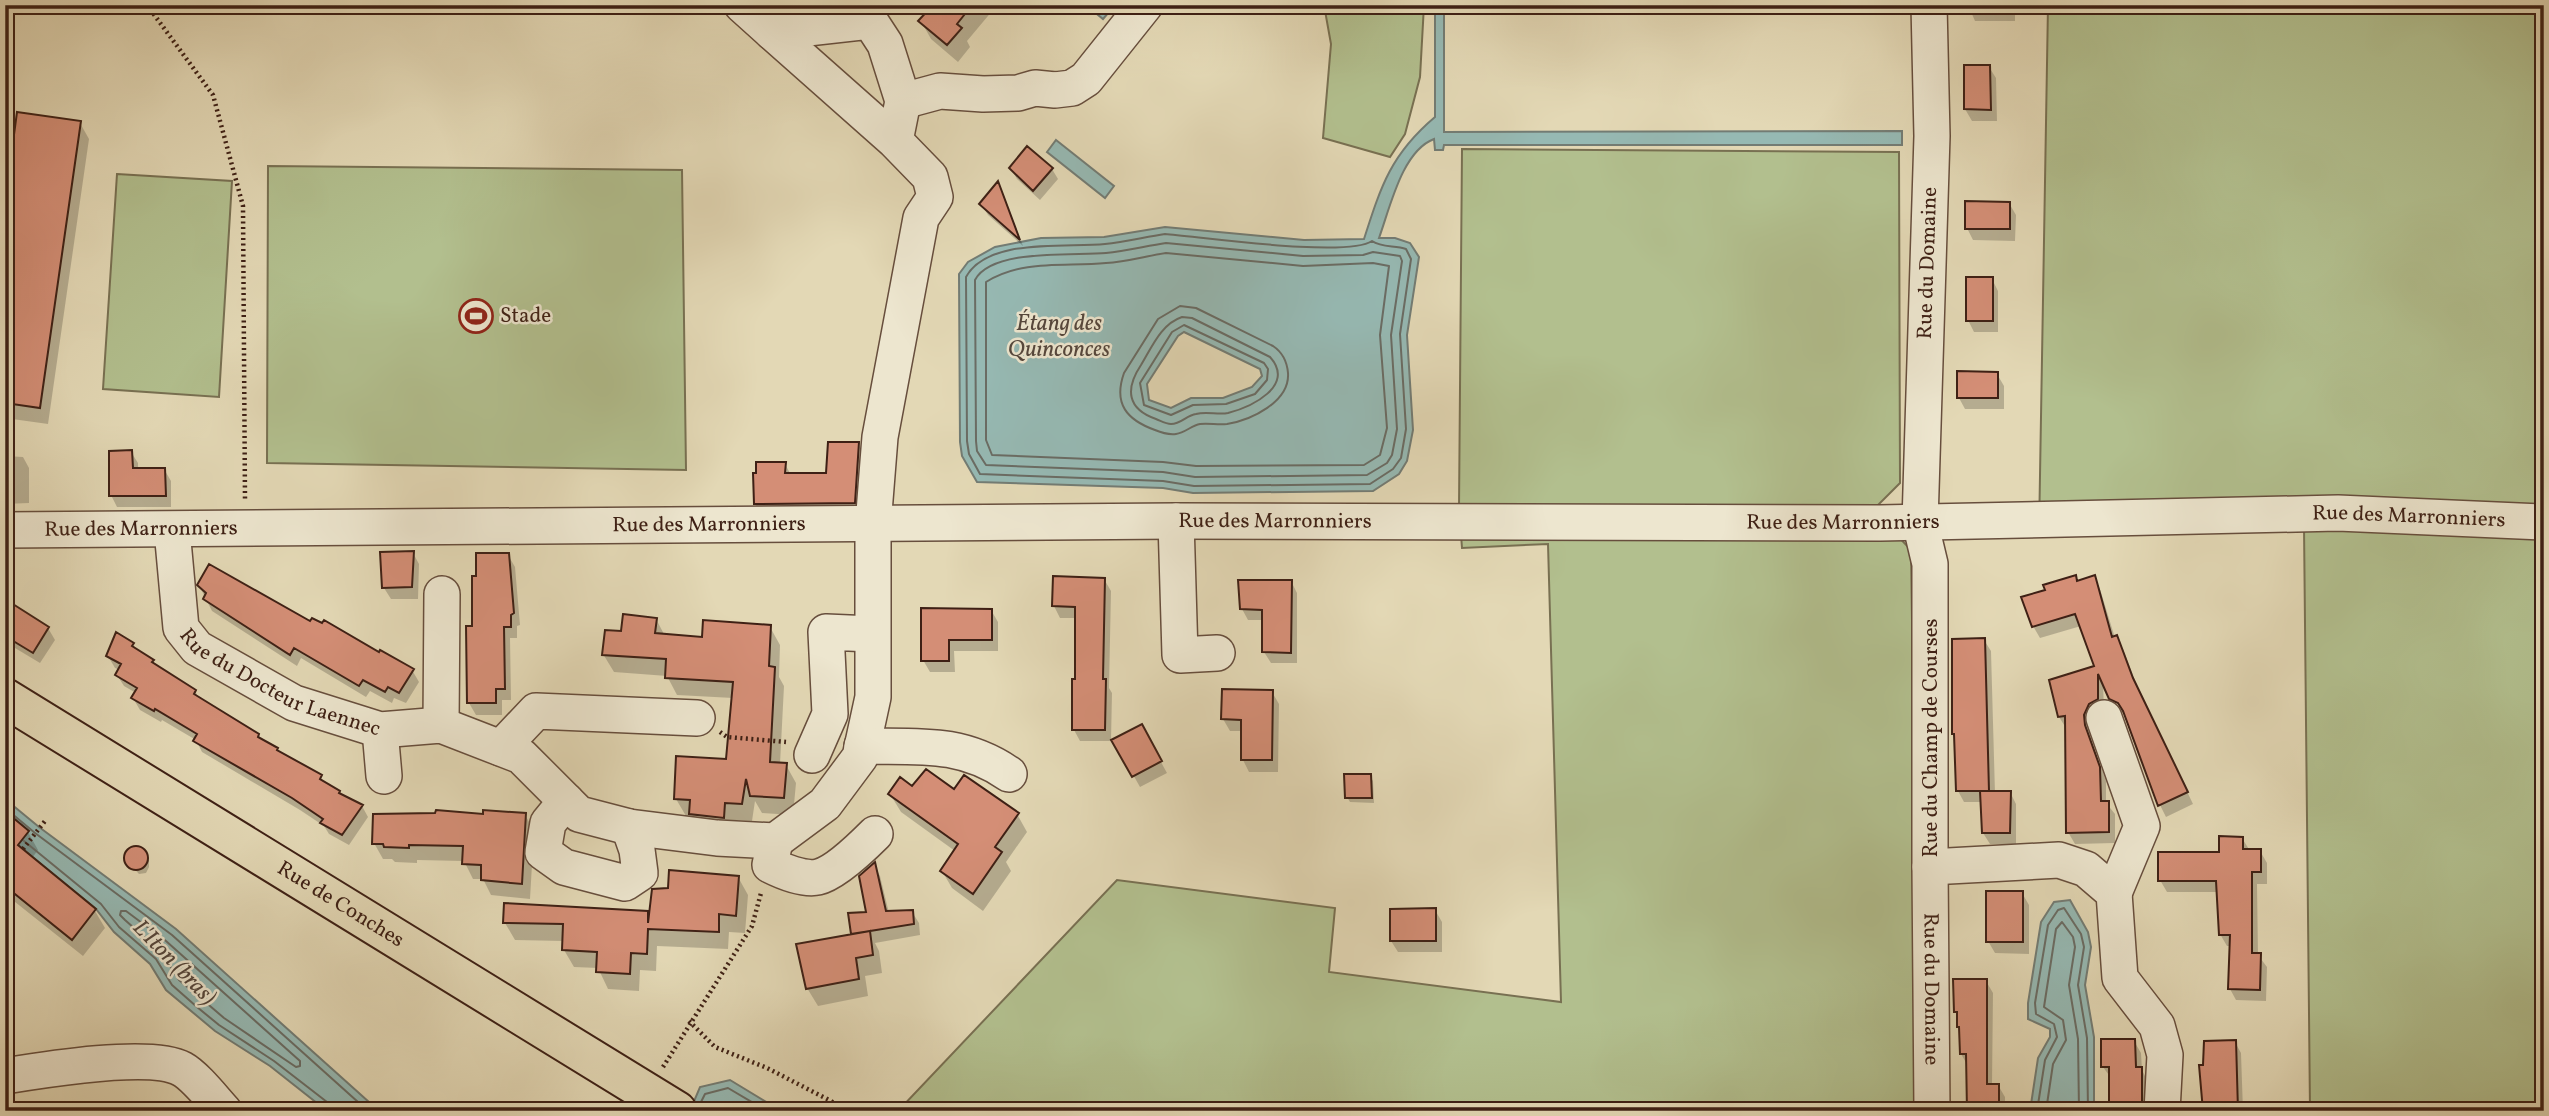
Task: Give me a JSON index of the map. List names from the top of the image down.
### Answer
{
  "streets": {
    "main road": ["Rue de Conches"],
    "street": [
      "Rue du Domaine",
      "Rue des Marronniers",
      "Rue du Docteur Laennec",
      "Rue du Champ de Courses"
    ]
  },
  "crossings": [
    ["Rue du Domaine", "Rue des Marronniers"],
    ["Rue du Domaine", "Rue du Champ de Courses"],
    ["Rue des Marronniers", "Rue du Docteur Laennec"],
    ["Rue des Marronniers", "Rue du Champ de Courses"]
  ],
  "water": ["Étang des Quinconces", "L'Iton (bras)"],
  "places": {
    "sports": ["Stade"]
  }
}
